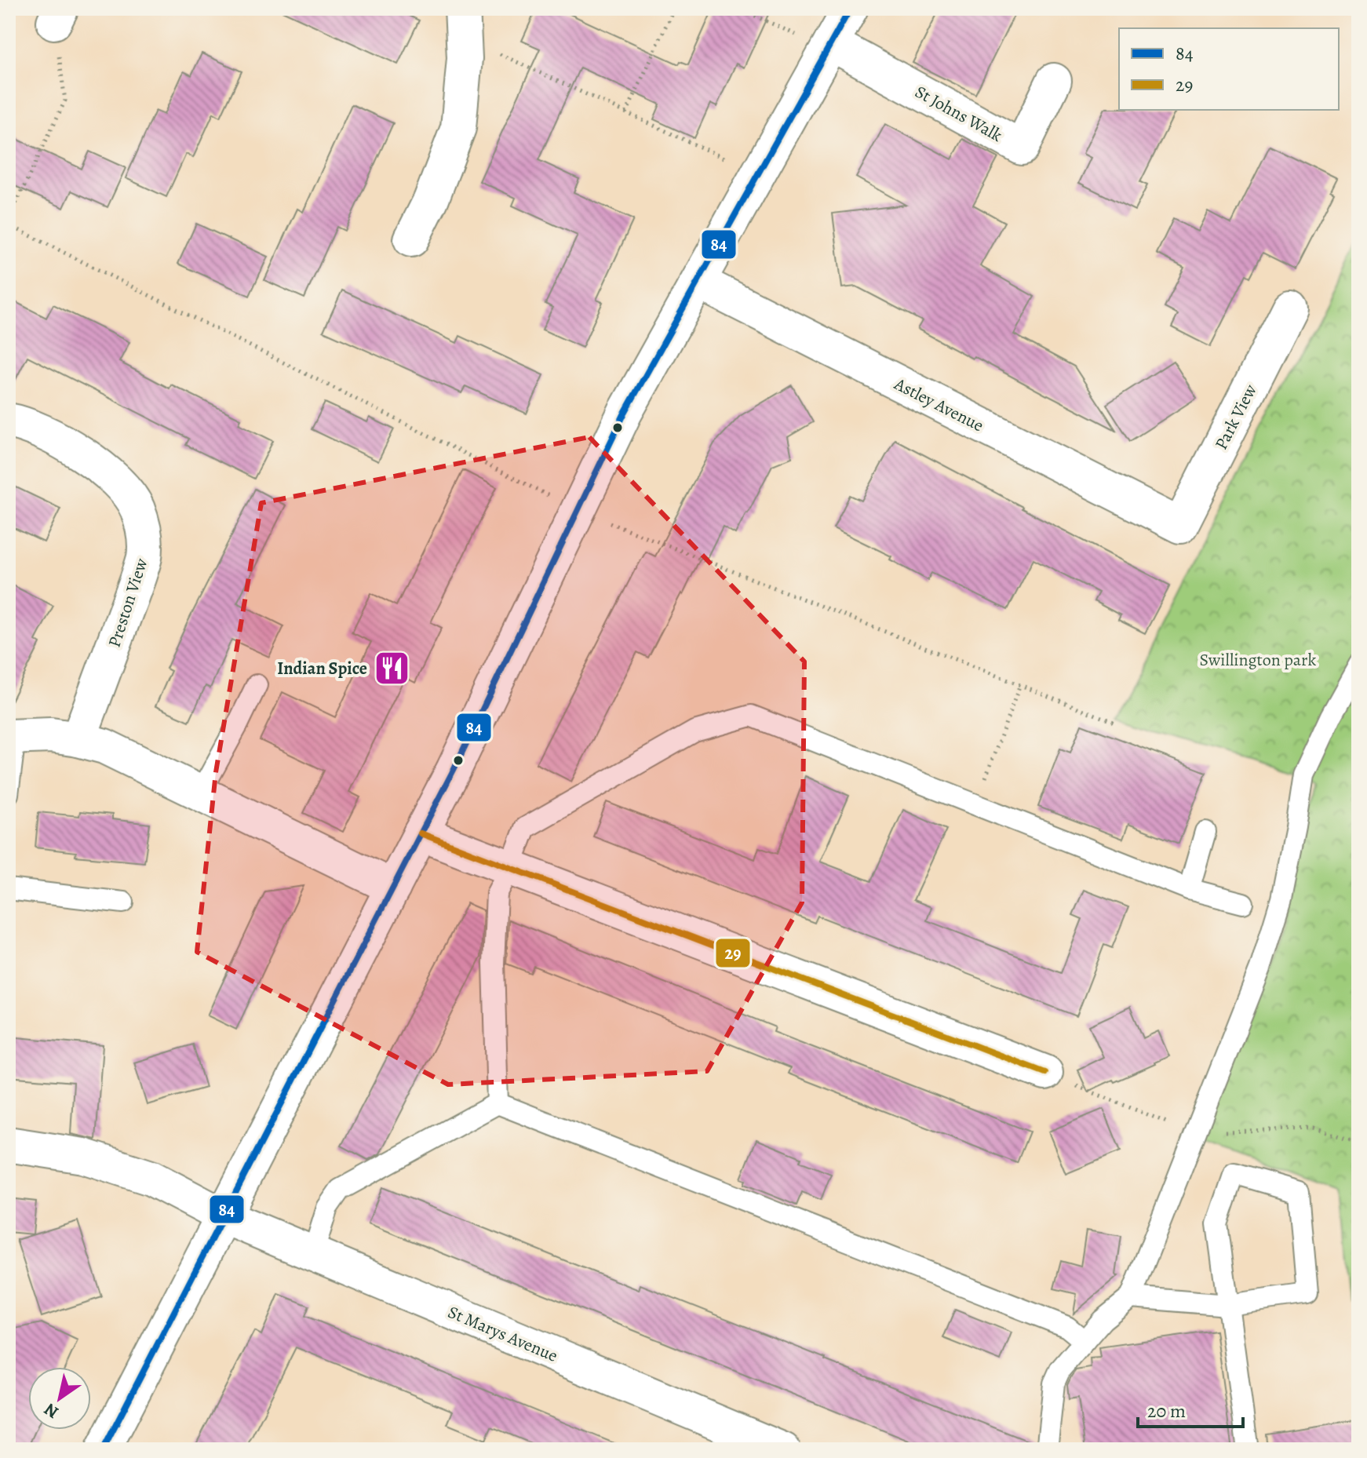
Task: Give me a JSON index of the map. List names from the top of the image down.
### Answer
{
  "streets": {
    "street": [
      "St Johns Walk",
      "Astley Avenue",
      "Park View",
      "Preston View",
      "St Marys Avenue"
    ]
  },
  "crossings": [
    ["Astley Avenue", "Park View"]
  ],
  "parks": ["Swillington park"],
  "places": {
    "restaurant": ["Indian Spice"]
  },
  "lines": ["transit line 84", "transit line 29"],
  "legend": ["84", "29"],
  "scale_bar": "20 m",
  "north": "bottom left"
}
